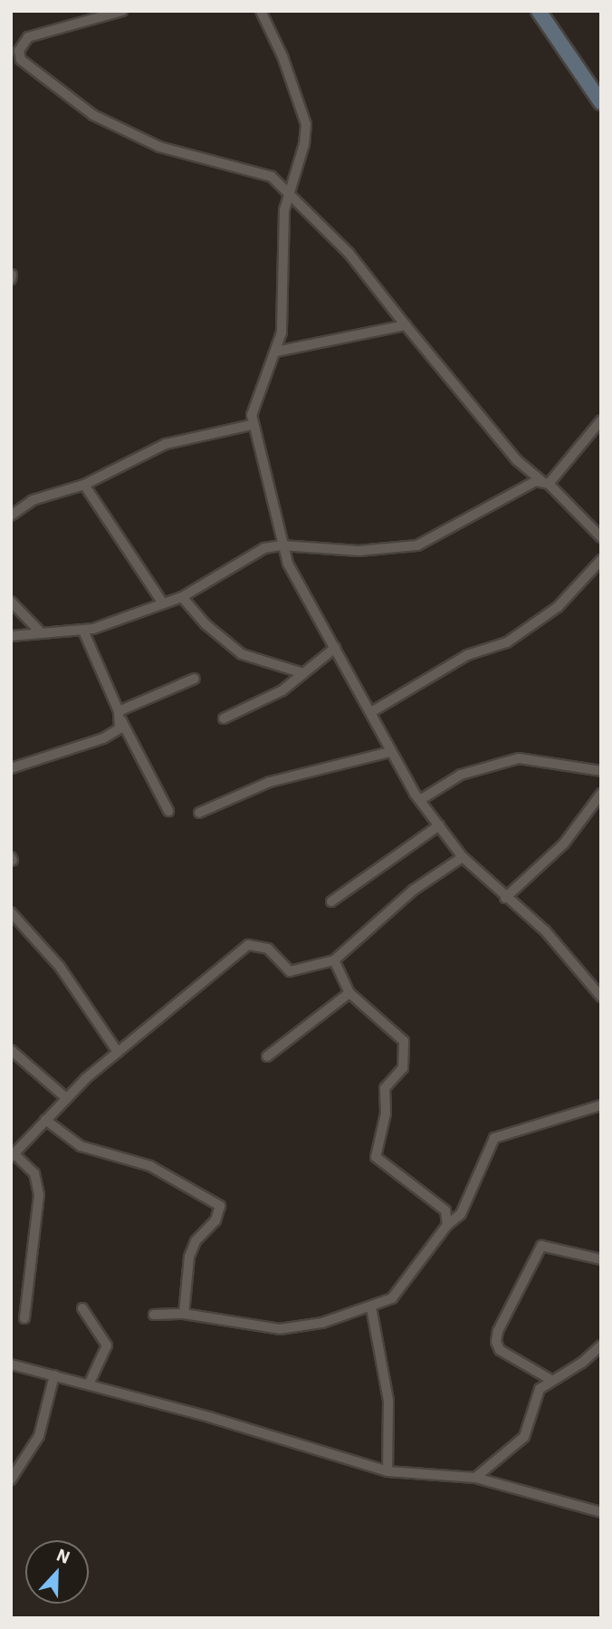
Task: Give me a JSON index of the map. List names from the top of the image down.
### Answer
{
  "north": "top"
}
